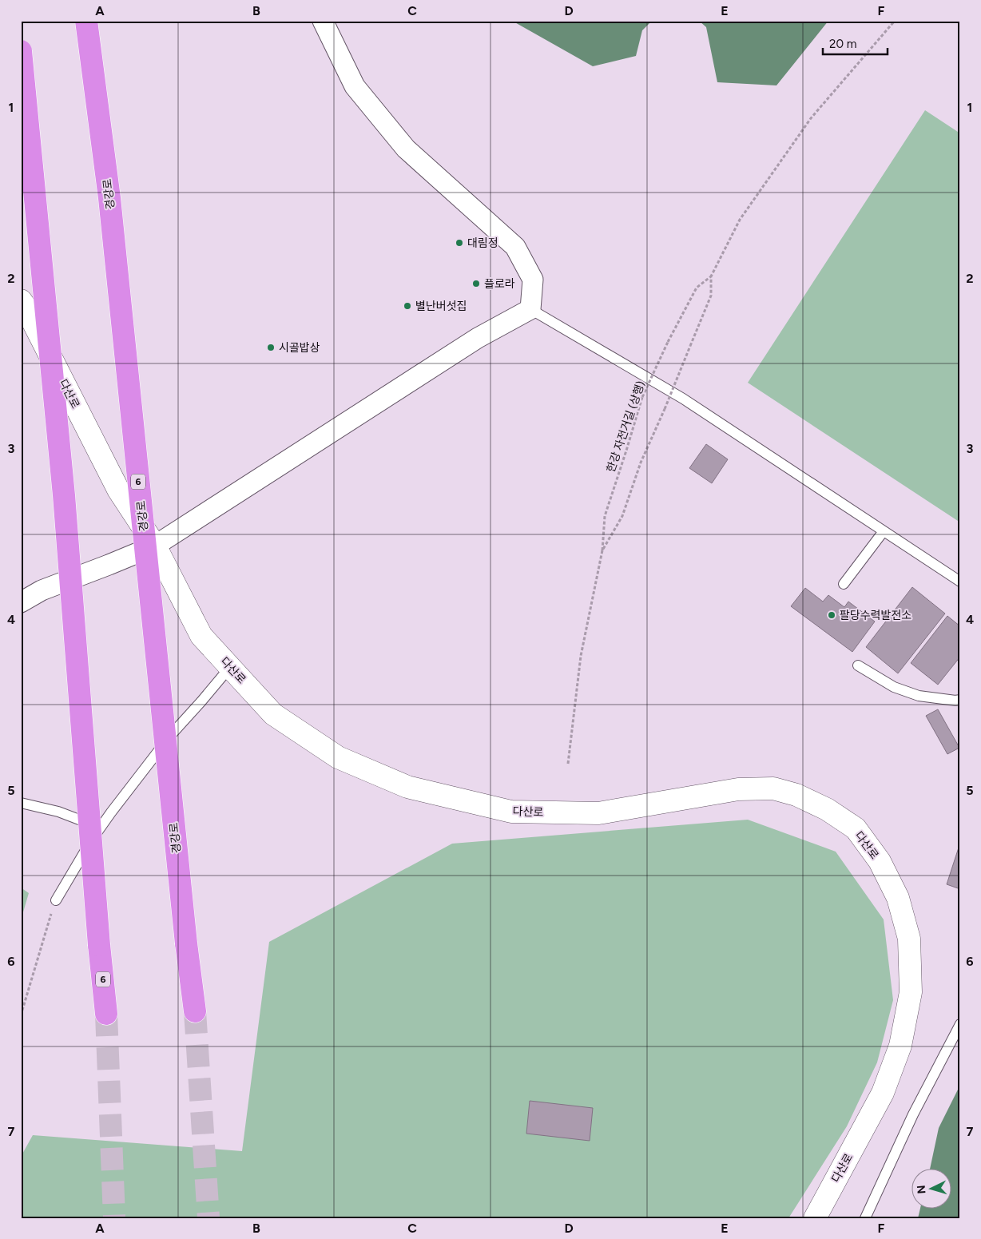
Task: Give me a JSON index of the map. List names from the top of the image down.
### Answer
{
  "streets": {
    "highway": ["경강로", "6"],
    "street": ["다산로"],
    "path": ["한강 자전거길 (상행)"]
  },
  "places": [
    "대림정",
    "플로라",
    "별난버섯집",
    "시골밥상",
    "팔당수력발전소"
  ],
  "scale_bar": "20 m",
  "north": "left",
  "grid": {
    "columns": [
      "A",
      "B",
      "C",
      "D",
      "E",
      "F"
    ],
    "rows": [
      "1",
      "2",
      "3",
      "4",
      "5",
      "6",
      "7"
    ]
  }
}
